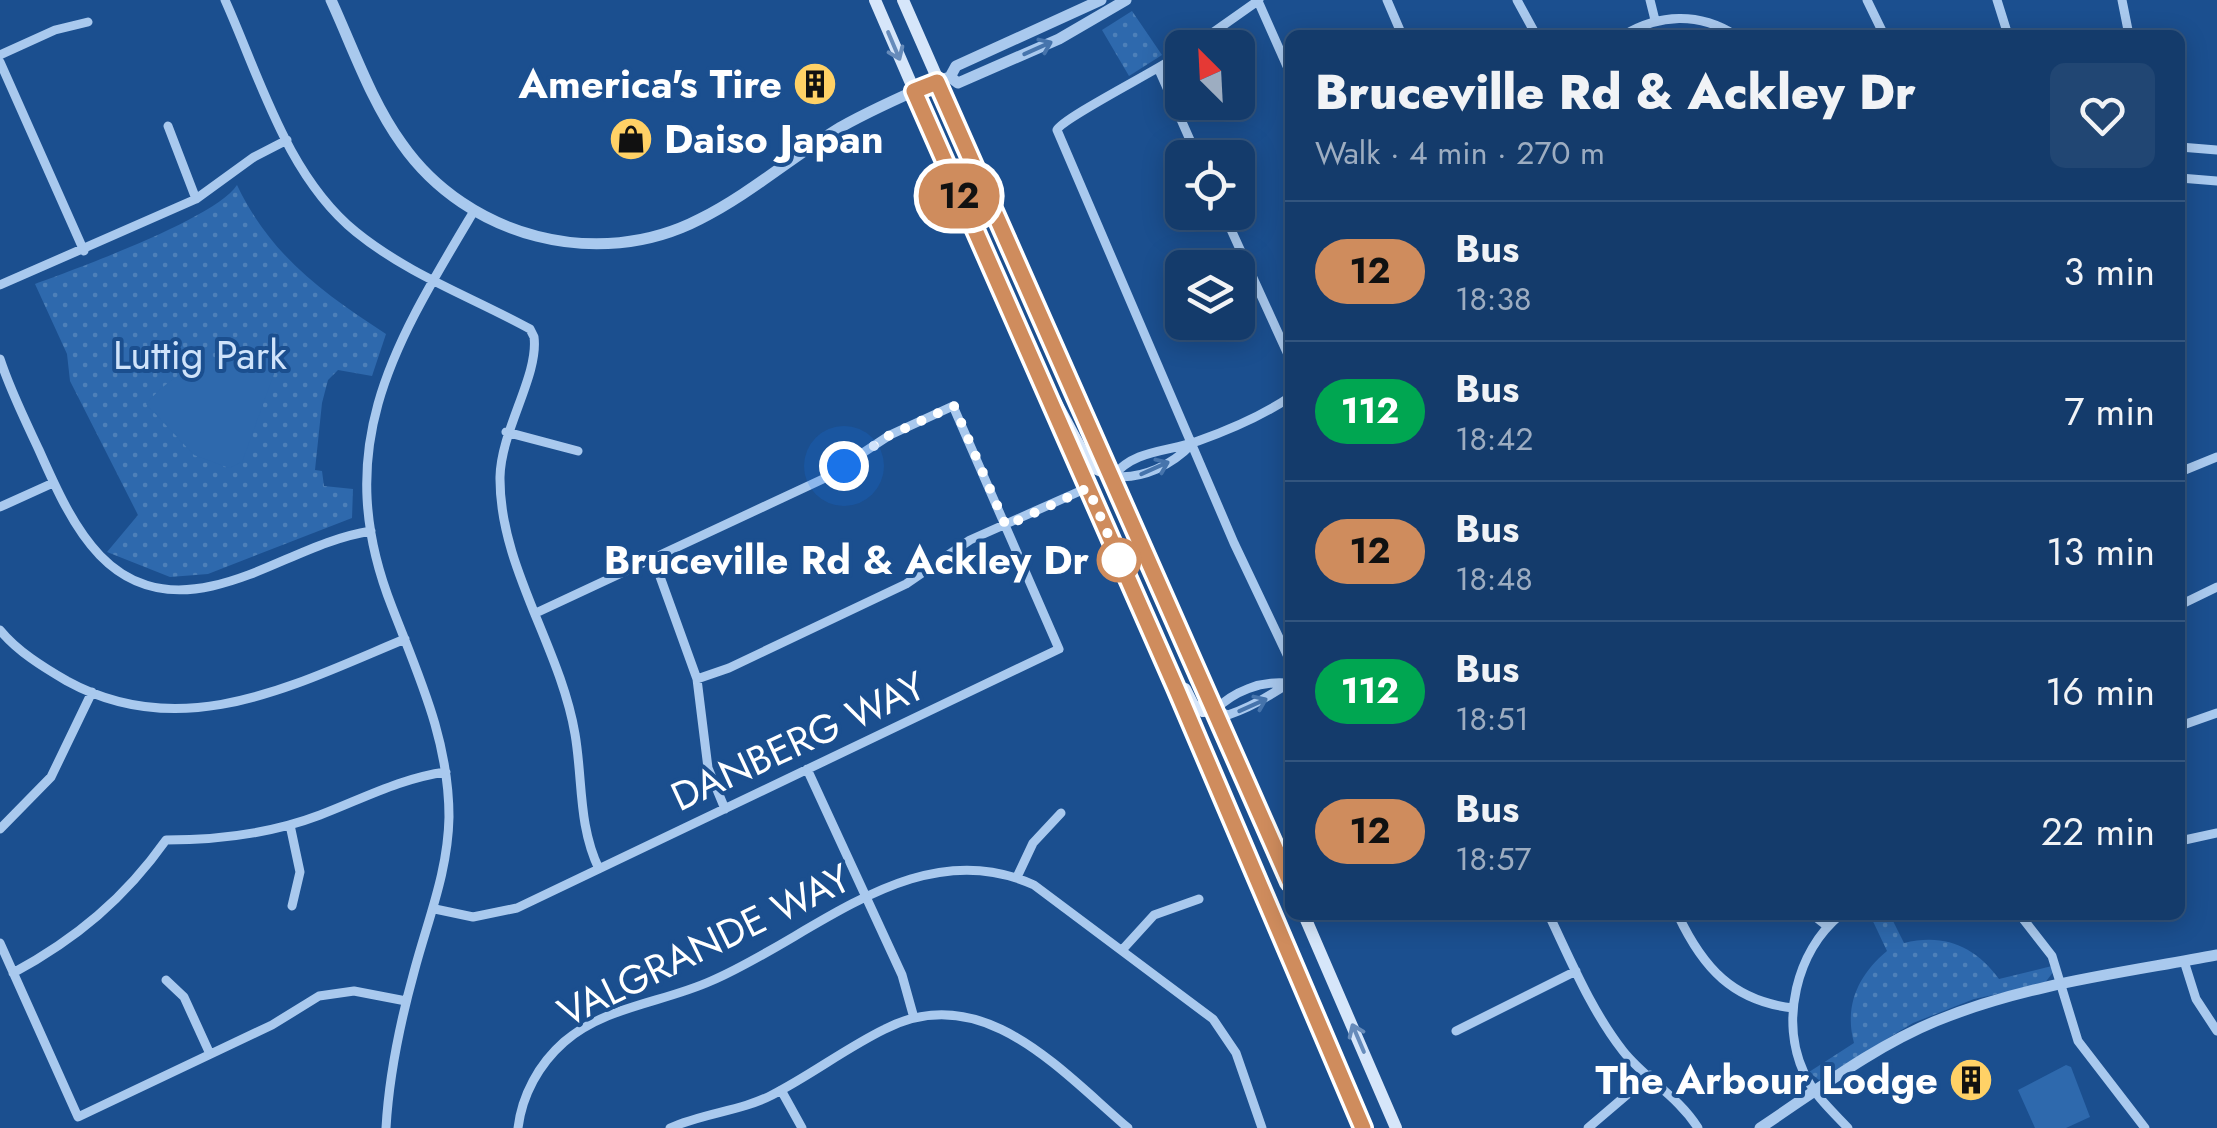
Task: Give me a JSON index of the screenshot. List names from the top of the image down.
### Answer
{
  "streets": {
    "street": ["DANBERG WAY", "VALGRANDE WAY"]
  },
  "parks": ["Luttig Park"],
  "places": {
    "building": ["America's Tire", "The Arbour Lodge"],
    "shop": ["Daiso Japan"],
    "other": ["Bruceville Rd & Ackley Dr"]
  },
  "lines": ["bus line 12"],
  "north": "top left",
  "page": {
    "on_map": "12",
    "heading": ["Bruceville Rd & Ackley Dr", "Walk · 4 min · 270 m"],
    "list": [
      {
        "mark": "12",
        "name": "Bus",
        "note": "18:38",
        "value": "3 min"
      },
      {
        "mark": "112",
        "name": "Bus",
        "note": "18:42",
        "value": "7 min"
      },
      {
        "mark": "12",
        "name": "Bus",
        "note": "18:48",
        "value": "13 min"
      },
      {
        "mark": "112",
        "name": "Bus",
        "note": "18:51",
        "value": "16 min"
      },
      {
        "mark": "12",
        "name": "Bus",
        "note": "18:57",
        "value": "22 min"
      }
    ]
  }
}
